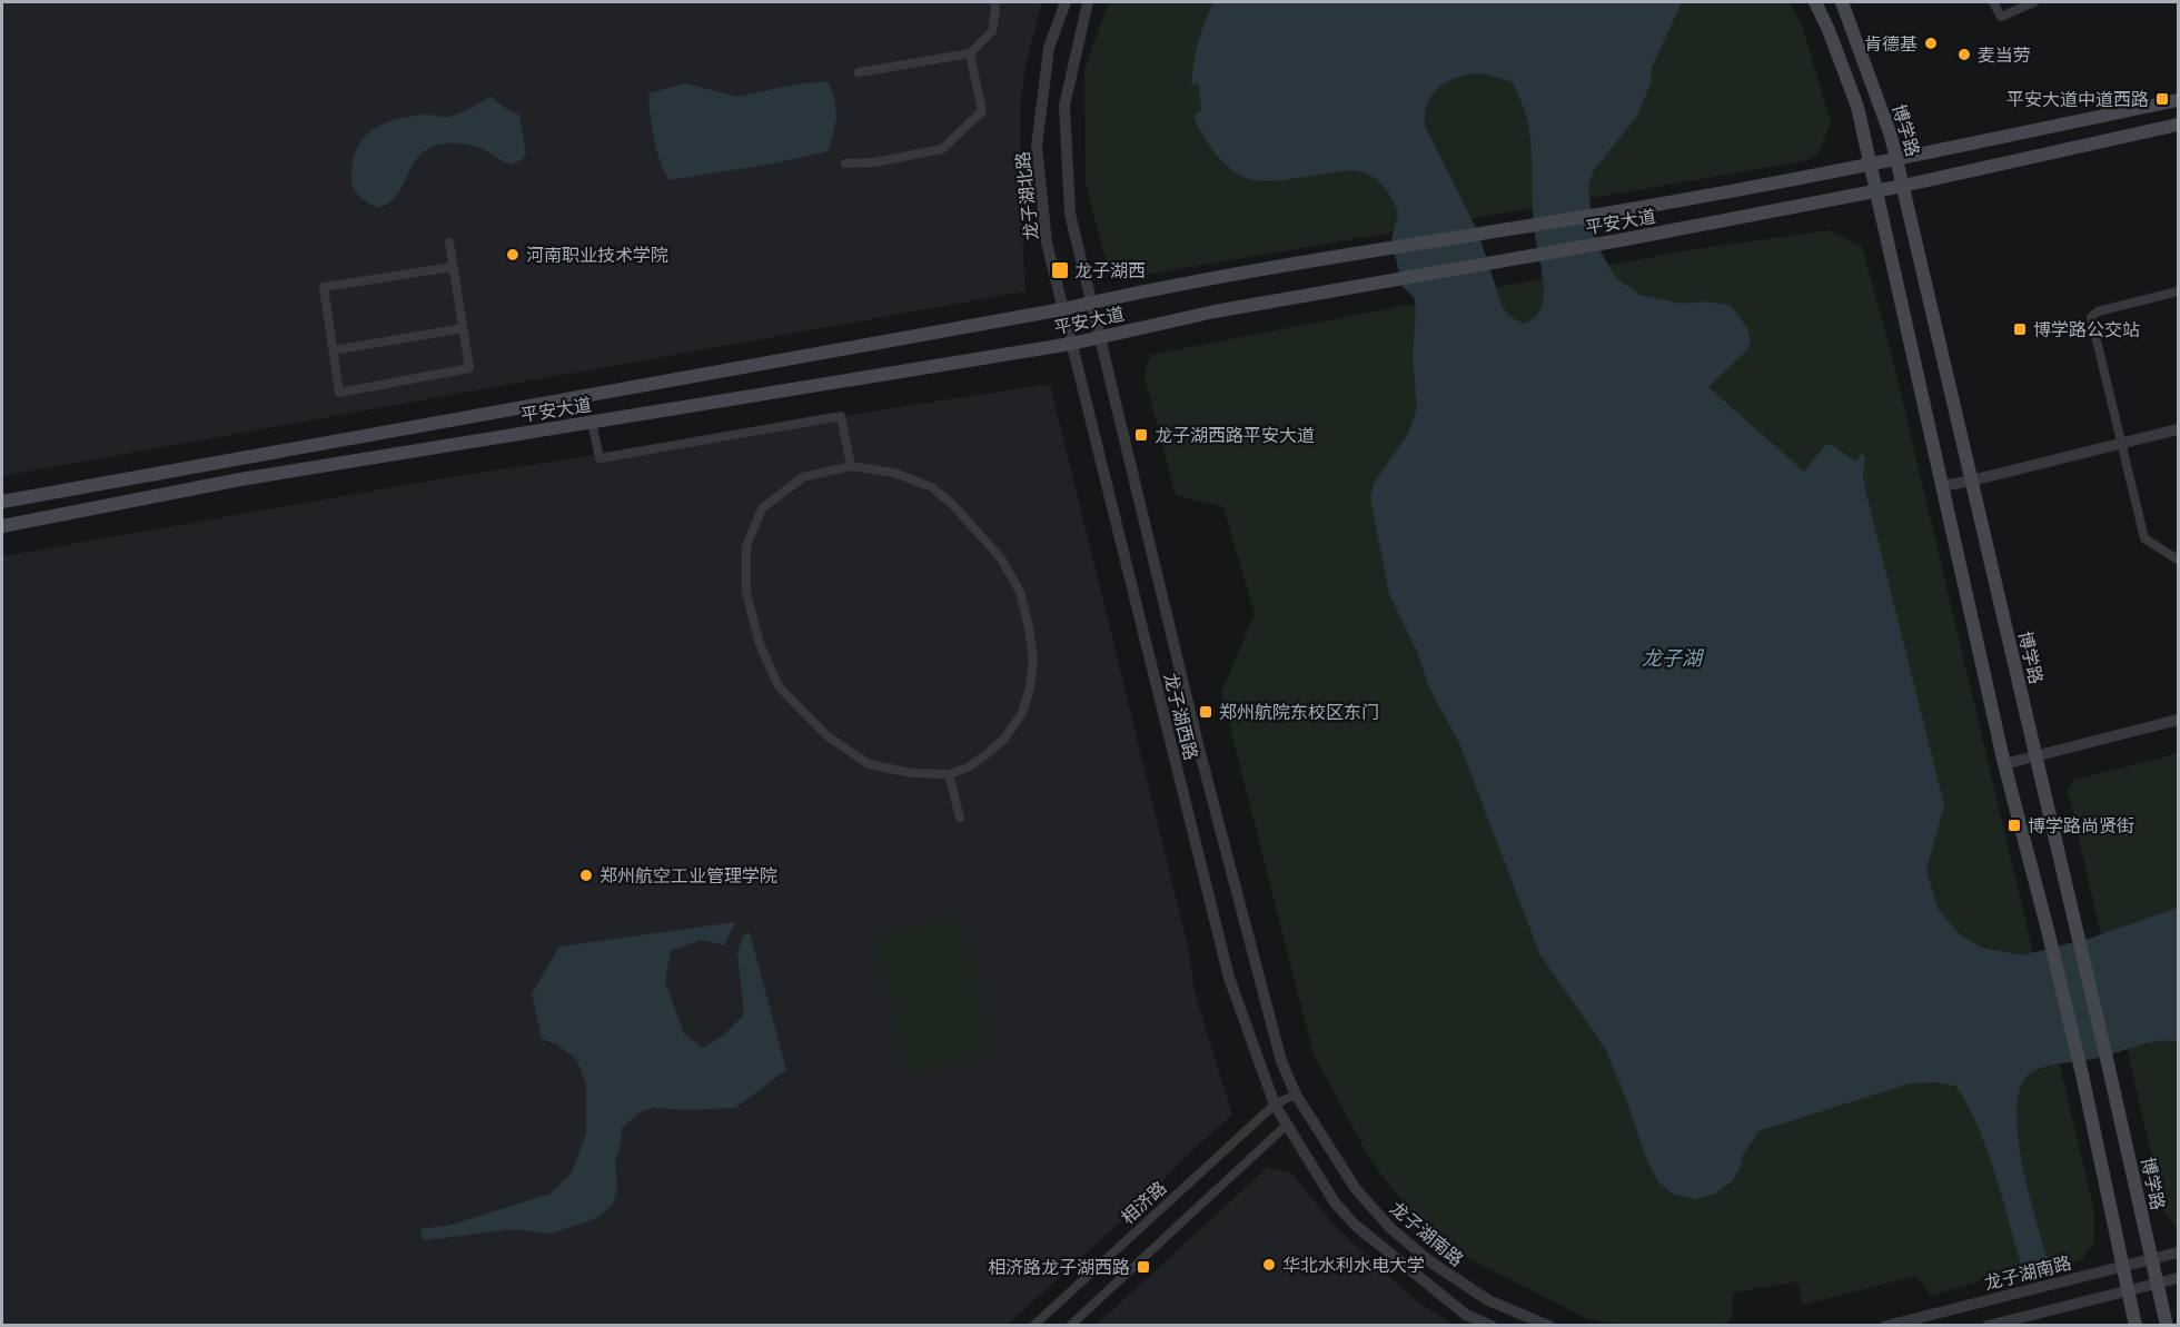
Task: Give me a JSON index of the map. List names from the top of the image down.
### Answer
{
  "streets": {
    "main road": ["博学路", "平安大道"],
    "street": [
      "龙子湖北路",
      "龙子湖西路",
      "相济路",
      "龙子湖南路"
    ]
  },
  "crossings": [
    ["博学路", "平安大道"],
    ["博学路", "龙子湖南路"],
    ["龙子湖北路", "平安大道"],
    ["龙子湖北路", "龙子湖西路"],
    ["平安大道", "龙子湖西路"],
    ["龙子湖西路", "相济路"],
    ["龙子湖西路", "龙子湖南路"],
    ["相济路", "龙子湖南路"]
  ],
  "water": ["龙子湖"],
  "places": {
    "other": [
      "肯德基",
      "麦当劳",
      "河南职业技术学院",
      "郑州航空工业管理学院",
      "华北水利水电大学"
    ],
    "transit": [
      "平安大道中道西路",
      "龙子湖西",
      "博学路公交站",
      "龙子湖西路平安大道",
      "郑州航院东校区东门",
      "博学路尚贤街",
      "相济路龙子湖西路"
    ]
  }
}
